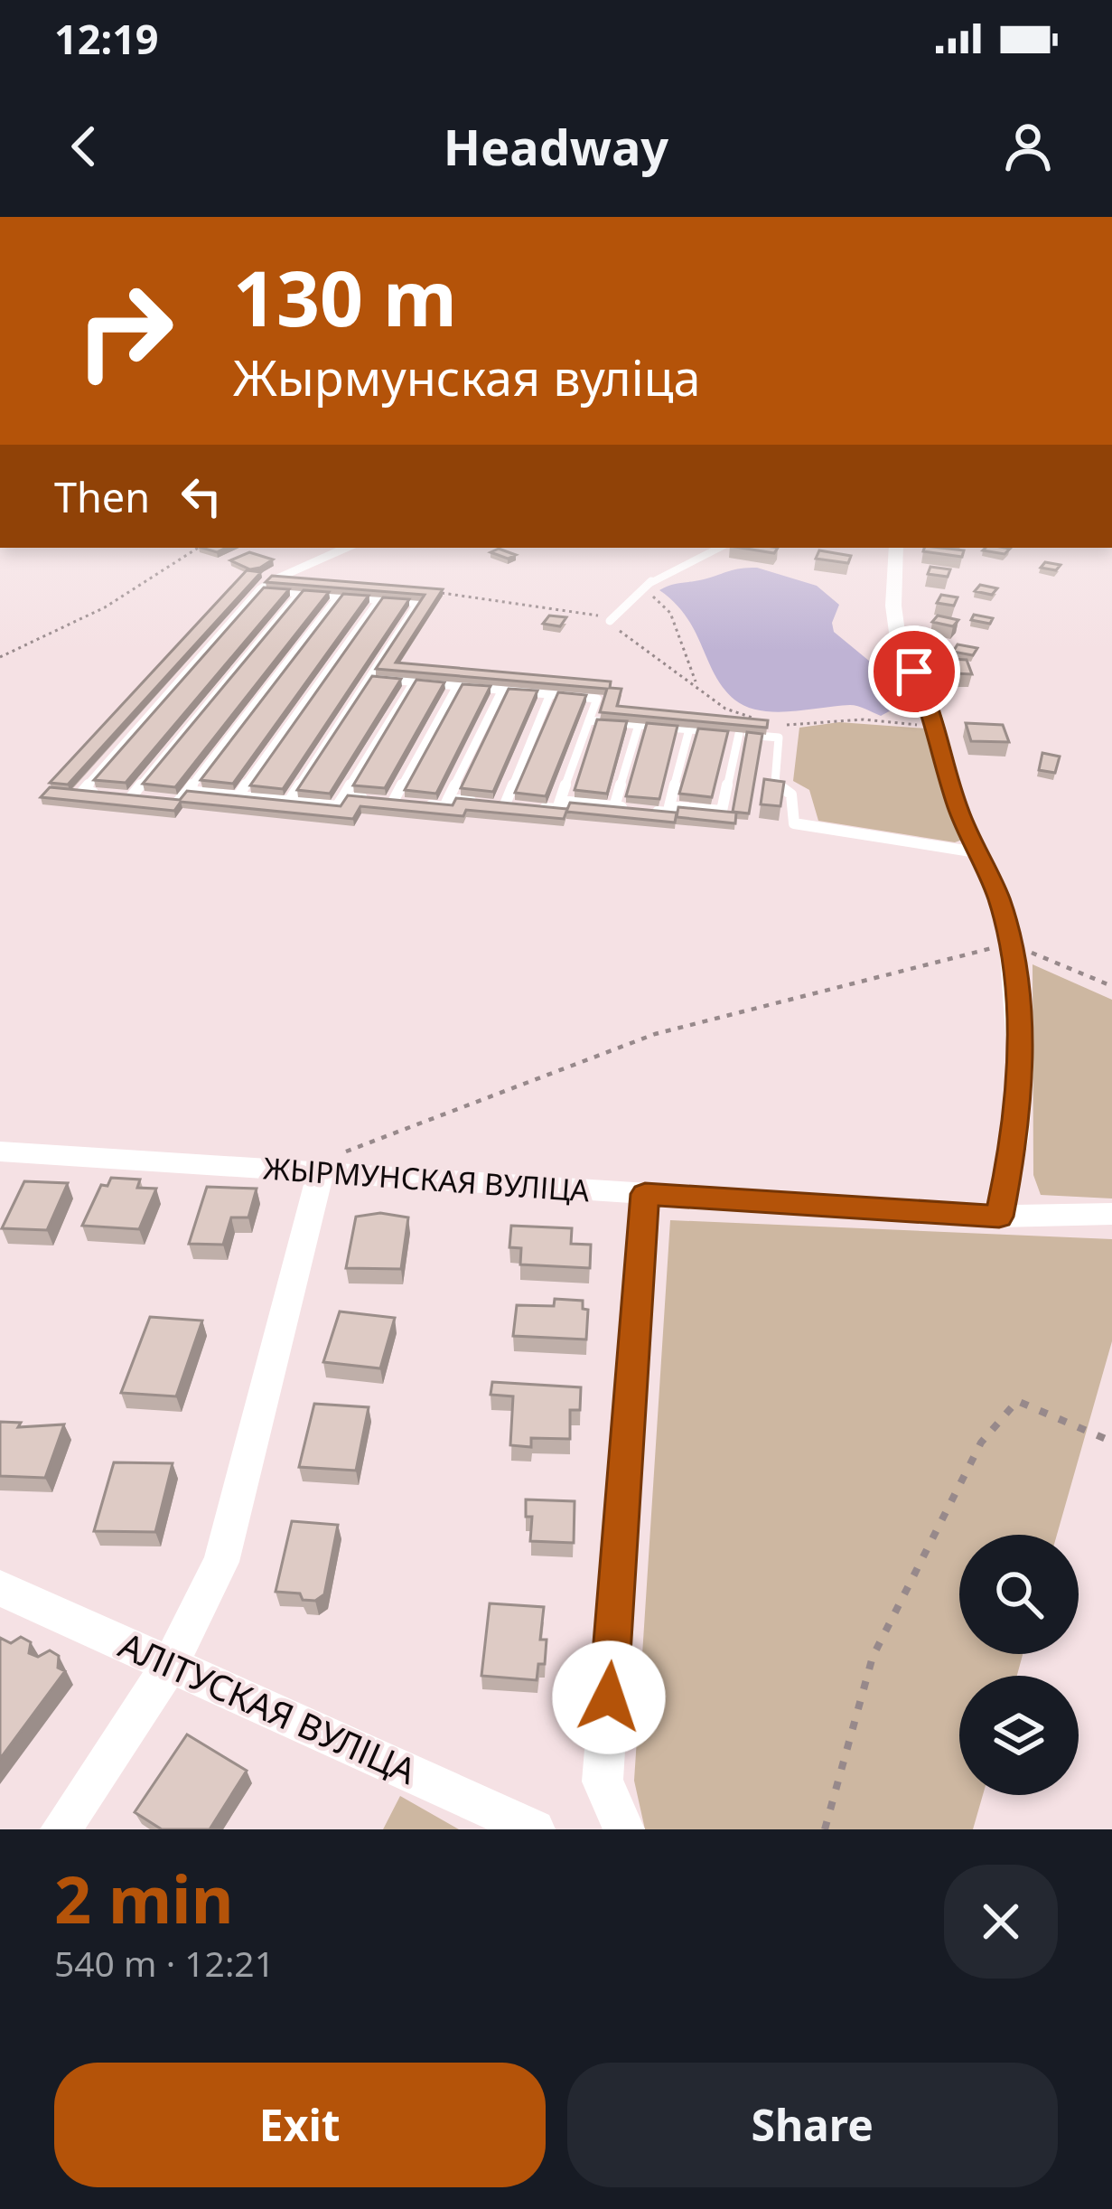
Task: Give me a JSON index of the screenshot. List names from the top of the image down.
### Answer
{
  "streets": {
    "street": ["ЖЫРМУНСКАЯ ВУЛІЦА", "АЛІТУСКАЯ ВУЛІЦА"]
  },
  "page": {
    "status": "12:19",
    "header": "Headway",
    "turn": ["130 m", "Жырмунская вуліца"],
    "then": "Then",
    "heading": ["2 min", "540 m · 12:21"],
    "buttons": ["Exit", "Share"]
  }
}
